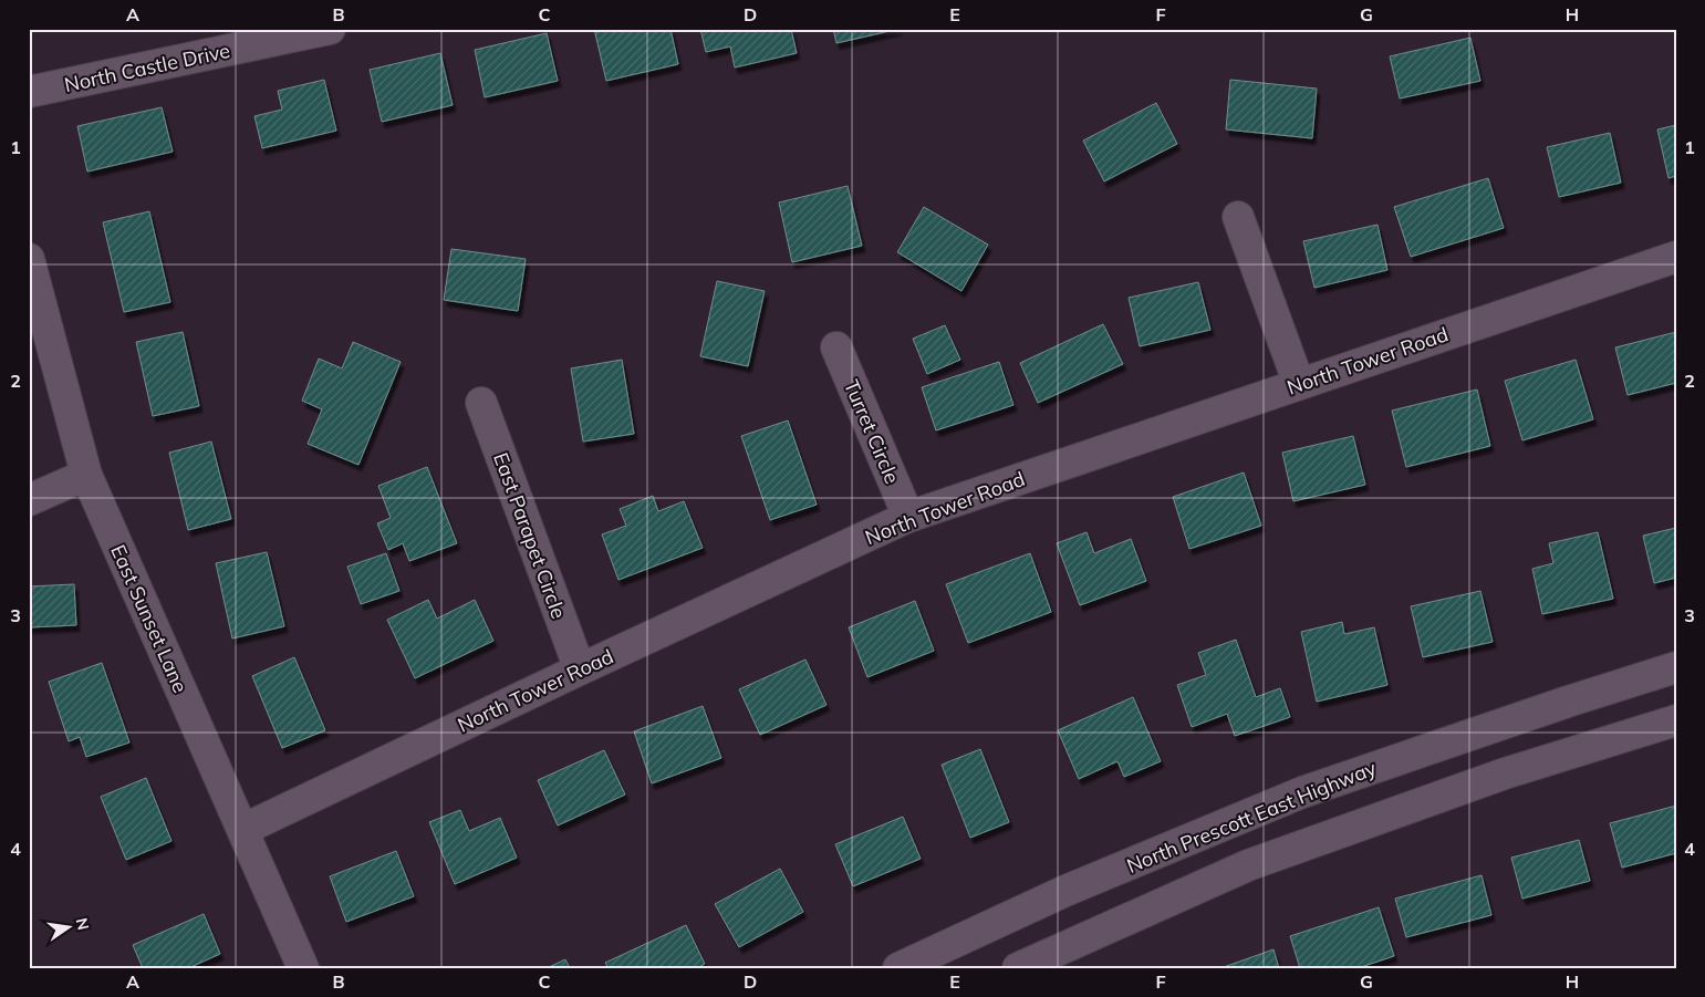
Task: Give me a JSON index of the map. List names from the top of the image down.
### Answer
{
  "streets": {
    "street": [
      "North Castle Drive",
      "North Tower Road",
      "Turret Circle",
      "East Parapet Circle",
      "East Sunset Lane",
      "North Prescott East Highway"
    ]
  },
  "crossings": [
    ["North Tower Road", "Turret Circle"],
    ["North Tower Road", "East Parapet Circle"],
    ["North Tower Road", "East Sunset Lane"]
  ],
  "north": "right",
  "grid": {
    "columns": [
      "A",
      "B",
      "C",
      "D",
      "E",
      "F",
      "G",
      "H"
    ],
    "rows": [
      "1",
      "2",
      "3",
      "4"
    ]
  }
}
